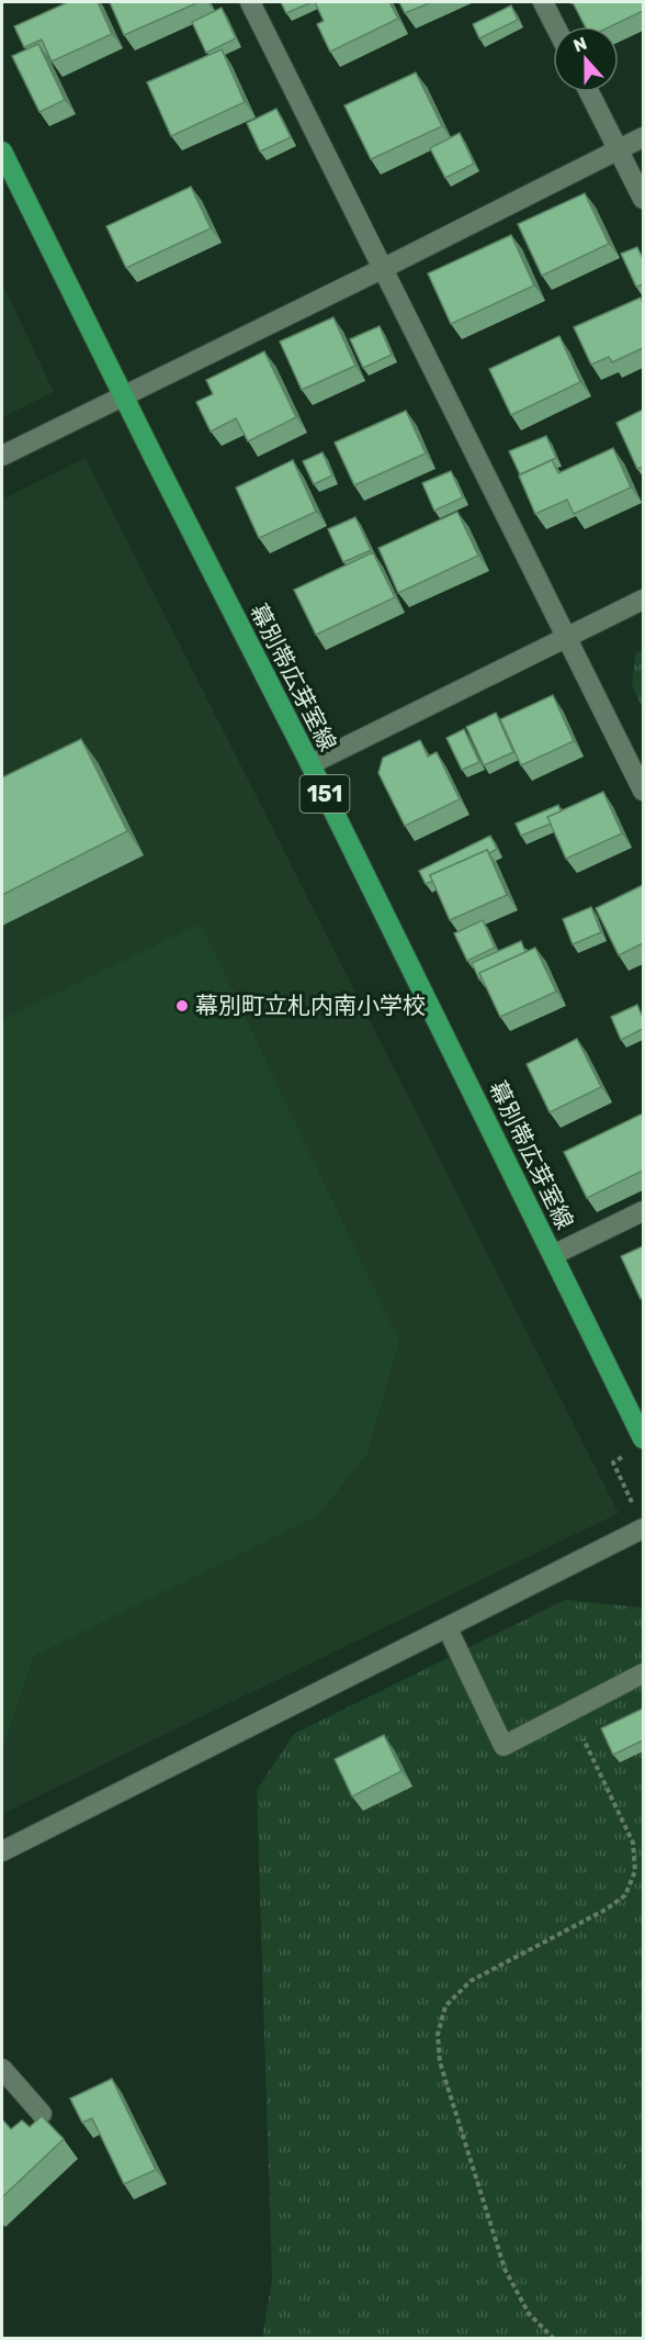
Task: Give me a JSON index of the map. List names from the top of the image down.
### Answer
{
  "streets": {
    "main road": ["幕別帯広芽室線", "151"]
  },
  "places": ["幕別町立札内南小学校"],
  "north": "top"
}
